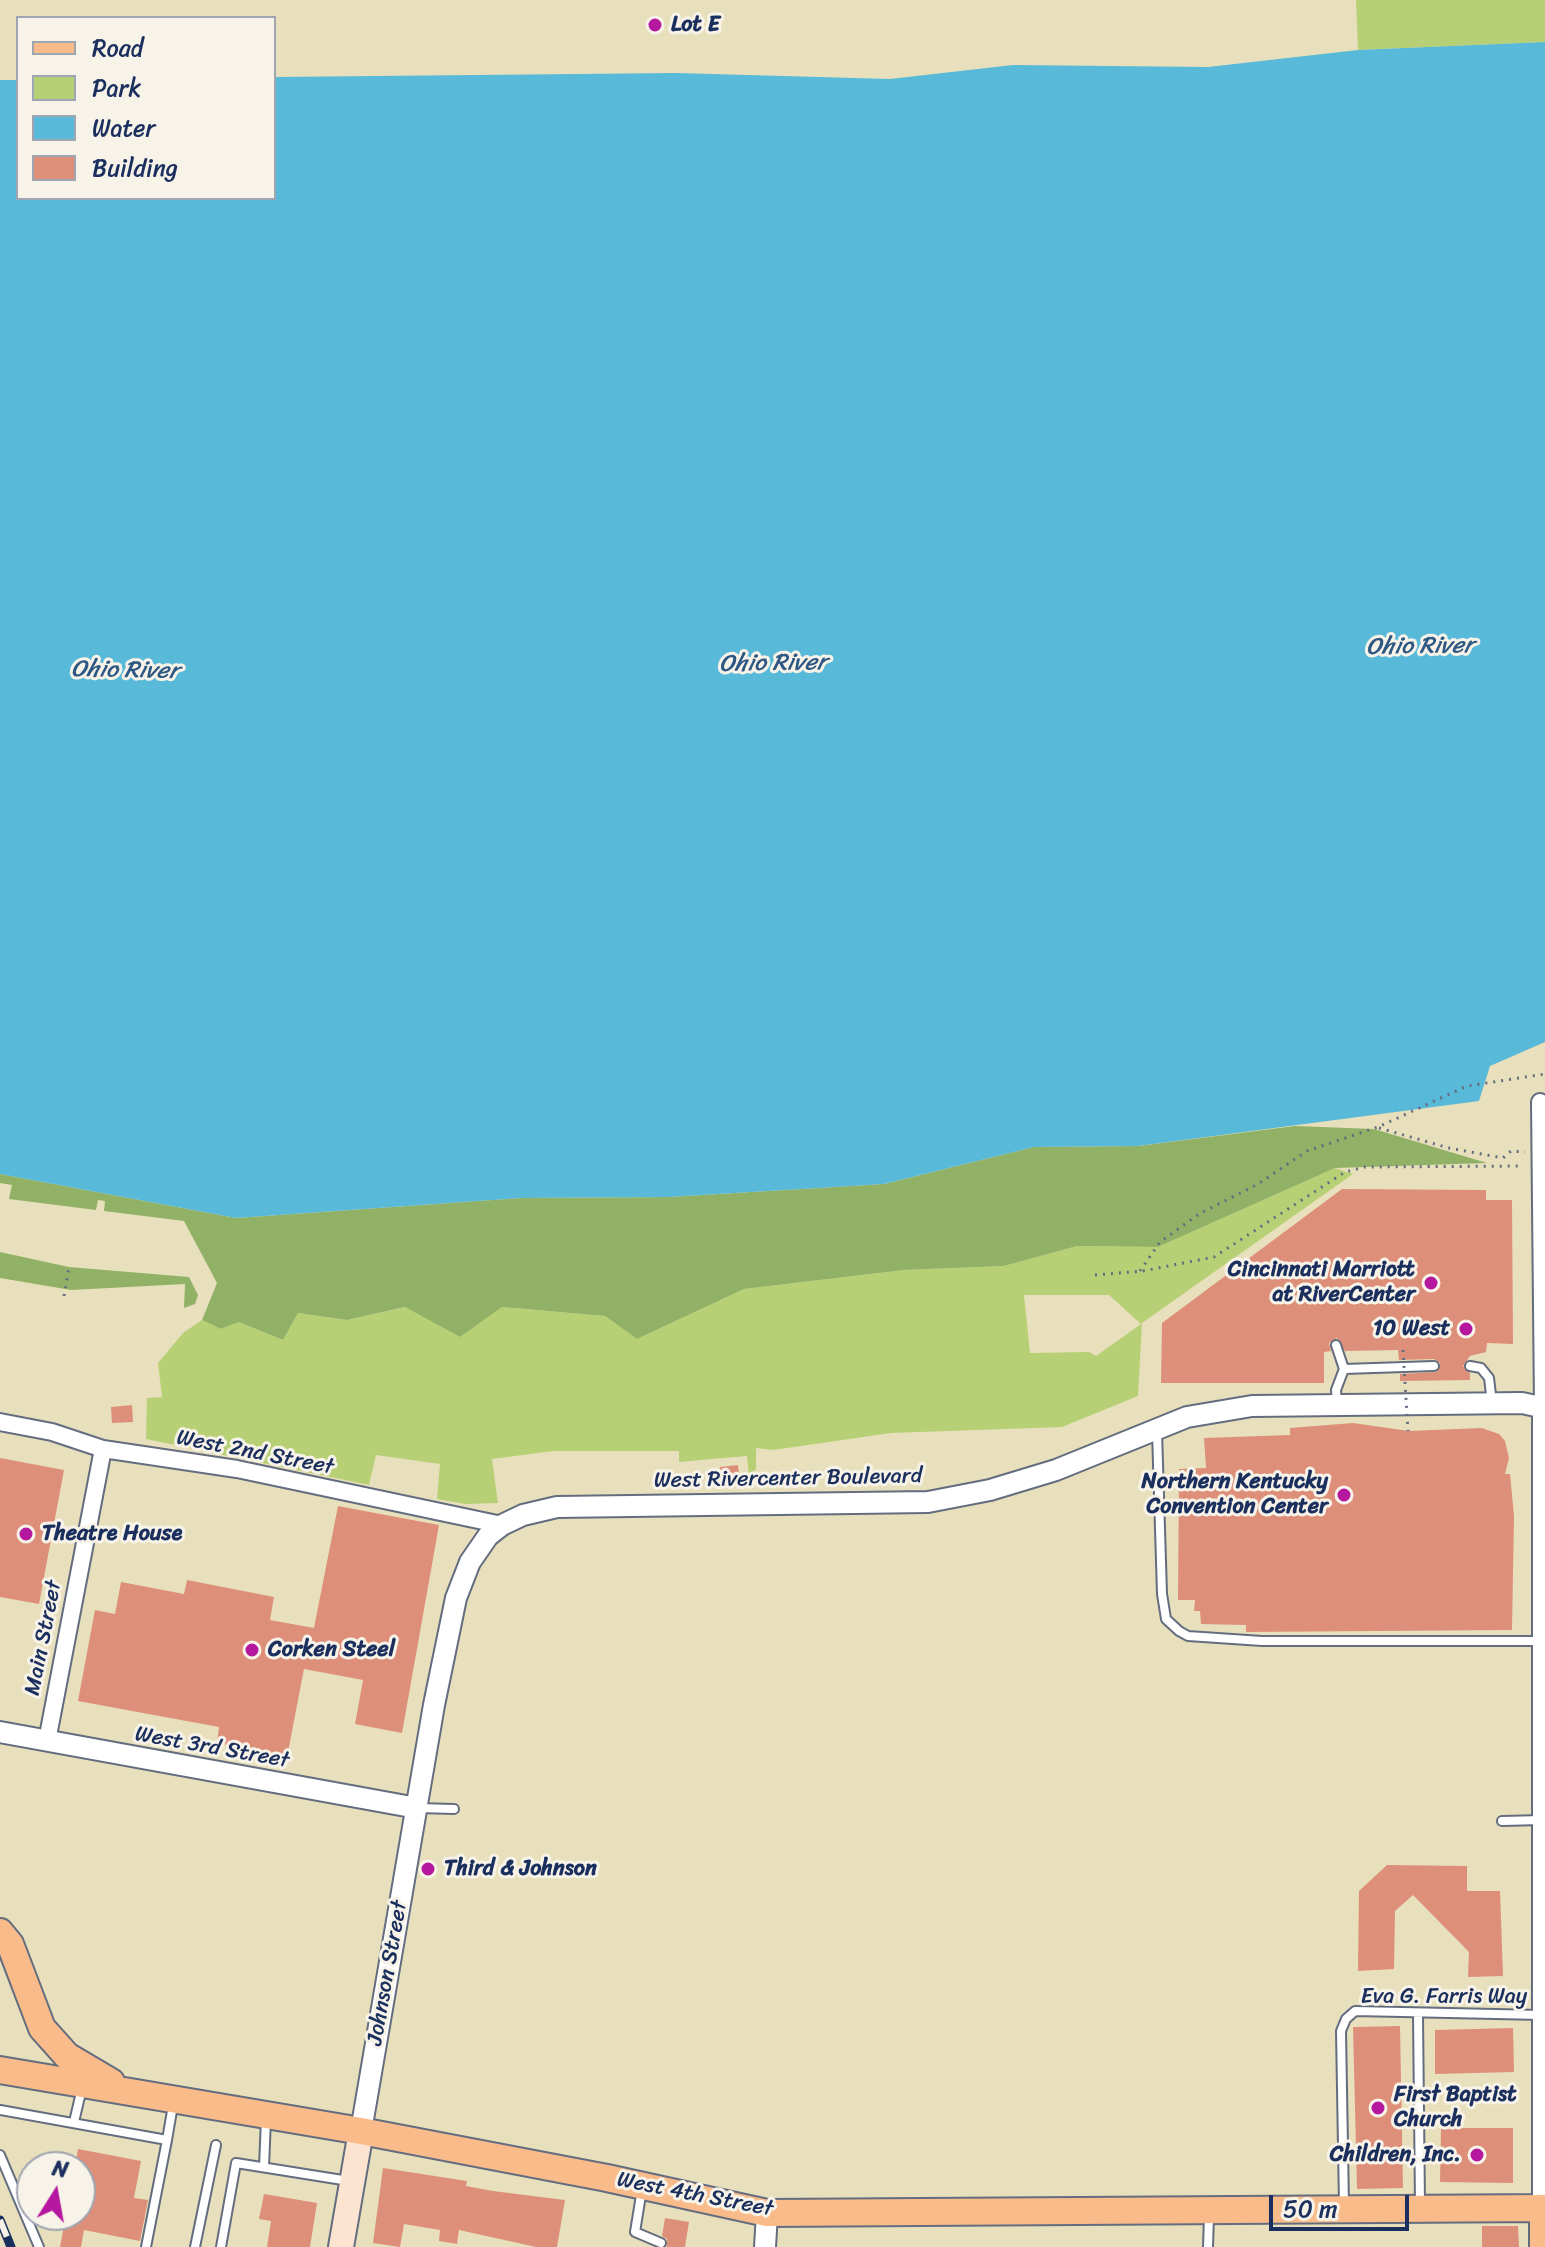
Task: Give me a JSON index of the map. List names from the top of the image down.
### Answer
{
  "streets": {
    "main road": ["Johnson Street", "West 4th Street"],
    "street": [
      "West 2nd Street",
      "West Rivercenter Boulevard",
      "Main Street",
      "West 3rd Street"
    ],
    "lane": ["Eva G. Farris Way"]
  },
  "crossings": [
    ["West 2nd Street", "West Rivercenter Boulevard"],
    ["West 2nd Street", "Main Street"],
    ["West 2nd Street", "Johnson Street"],
    ["West Rivercenter Boulevard", "Johnson Street"],
    ["Main Street", "West 3rd Street"],
    ["West 3rd Street", "Johnson Street"],
    ["Johnson Street", "West 4th Street"],
    ["Eva G. Farris Way", "West 4th Street"]
  ],
  "water": ["Ohio River"],
  "places": [
    "Lot E",
    "Cincinnati Marriott at RiverCenter",
    "10 West",
    "Northern Kentucky Convention Center",
    "Theatre House",
    "Corken Steel",
    "Third & Johnson",
    "First Baptist Church",
    "Children, Inc."
  ],
  "legend": [
    "Road",
    "Park",
    "Water",
    "Building"
  ],
  "scale_bar": "50 m",
  "north": "top"
}
